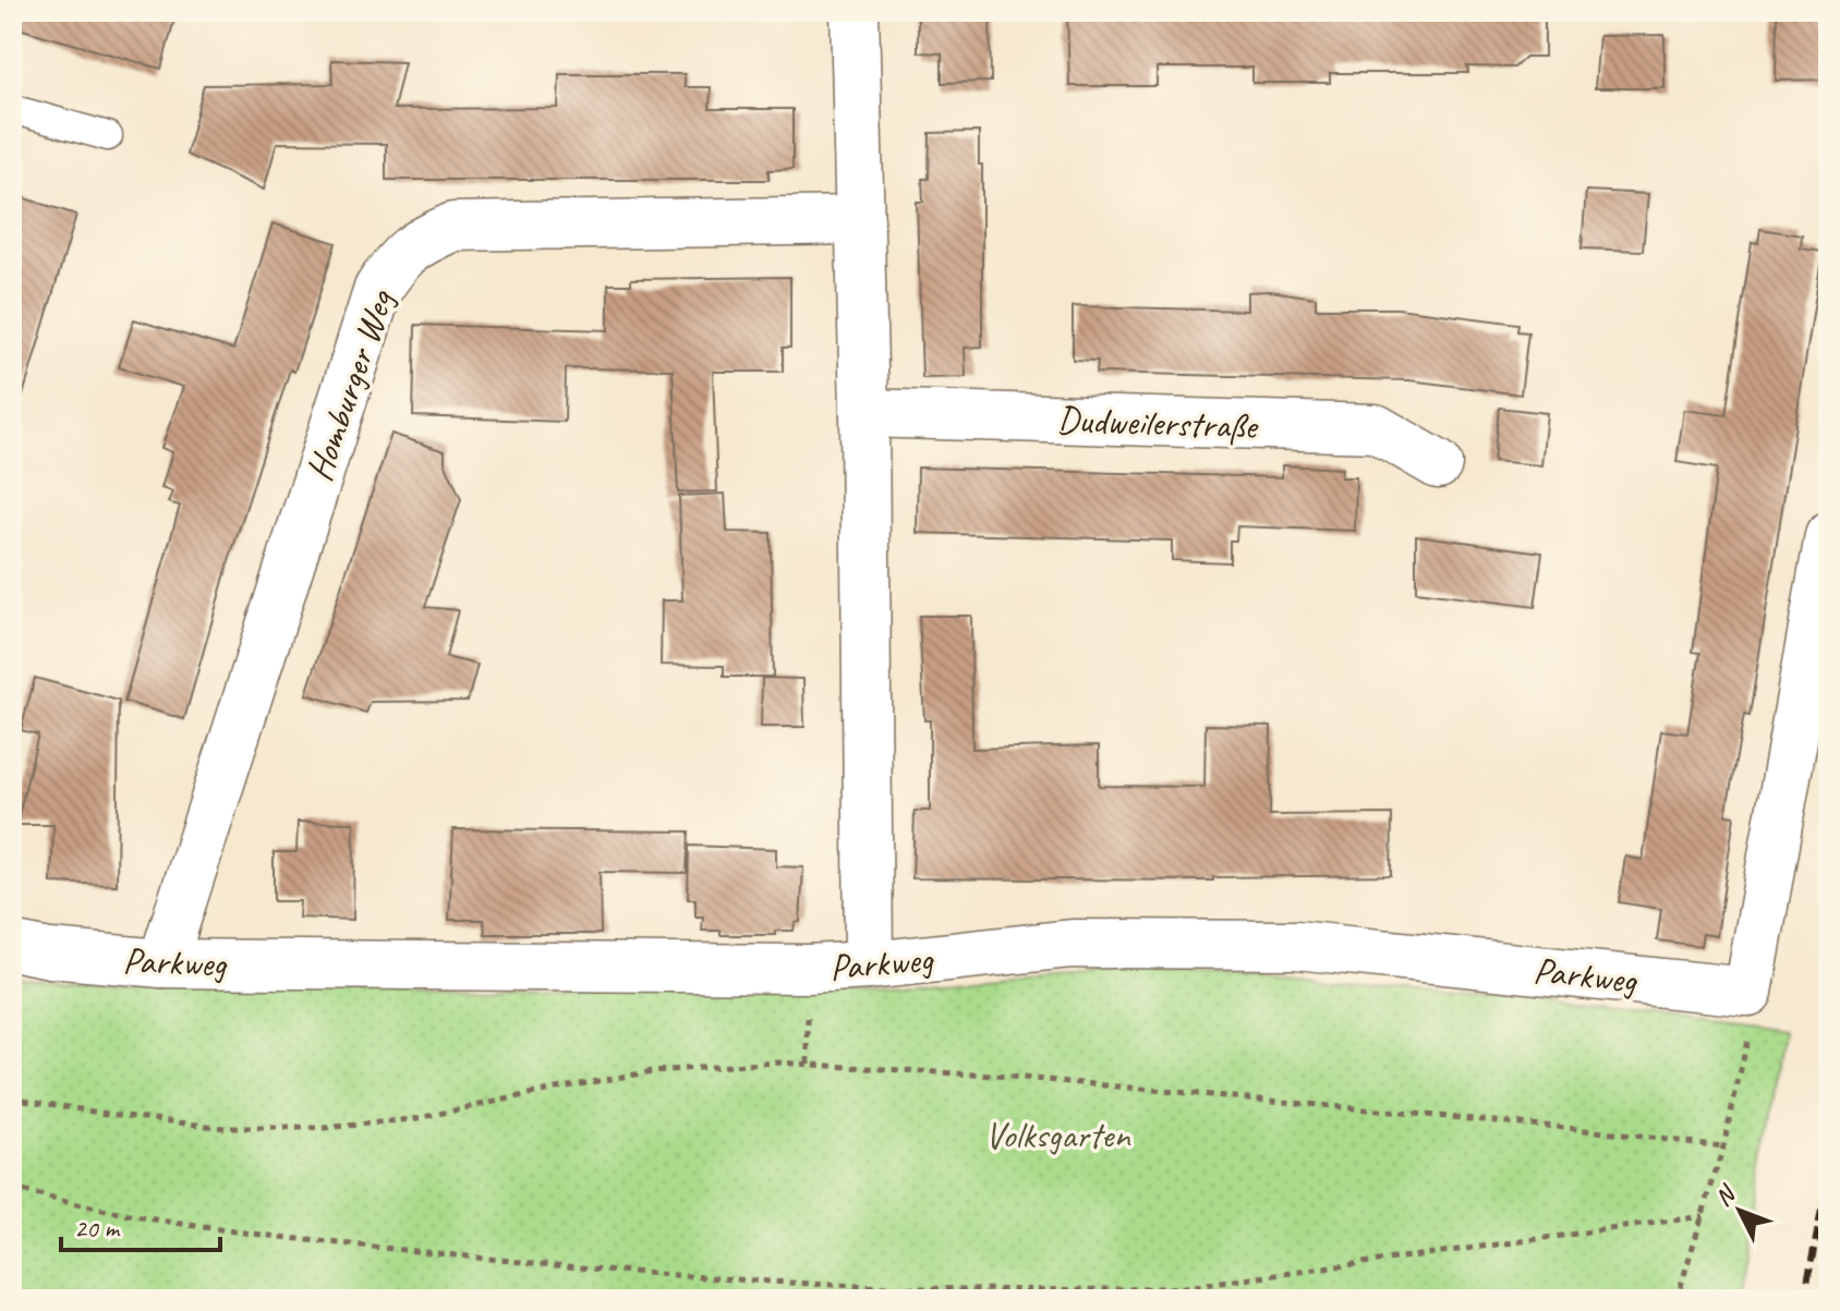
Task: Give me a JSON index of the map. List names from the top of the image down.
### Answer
{
  "streets": {
    "street": ["Homburger Weg", "Dudweilerstraße", "Parkweg"]
  },
  "crossings": [
    ["Homburger Weg", "Parkweg"]
  ],
  "parks": ["Volksgarten"],
  "scale_bar": "20 m",
  "north": "top left"
}
